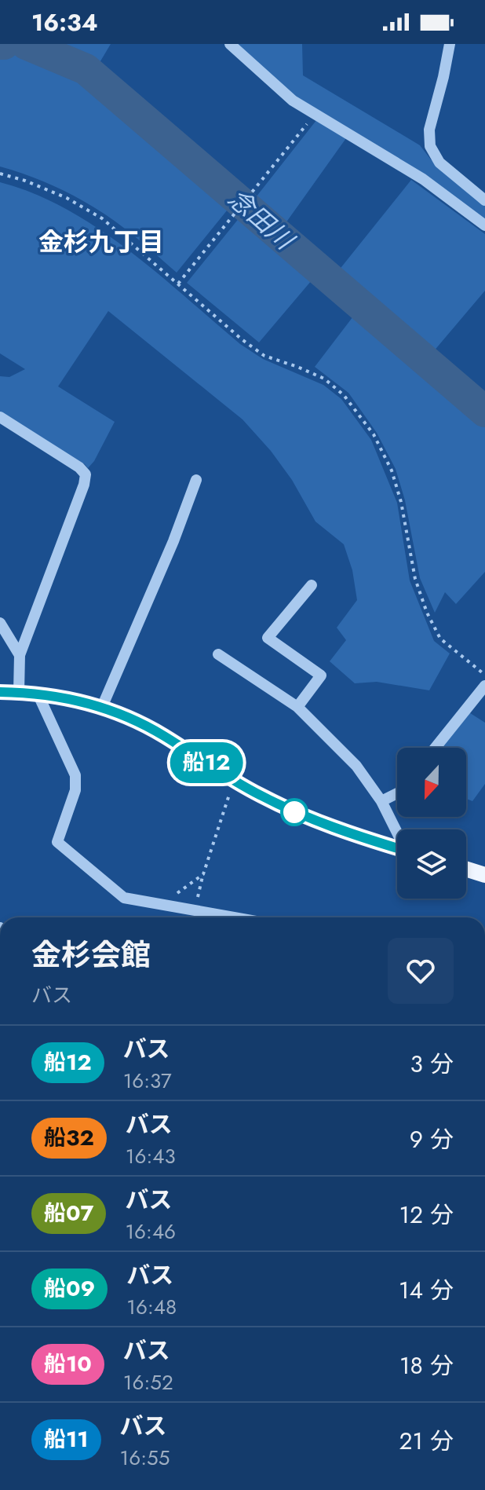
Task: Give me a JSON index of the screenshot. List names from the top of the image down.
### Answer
{
  "districts": ["金杉九丁目"],
  "water": ["念田川"],
  "lines": ["bus line 船12"],
  "north": "bottom",
  "page": {
    "status": "16:34",
    "on_map": "船12",
    "heading": ["金杉会館", "バス"],
    "list": [
      {
        "mark": "船12",
        "name": "バス",
        "note": "16:37",
        "value": "3 分"
      },
      {
        "mark": "船32",
        "name": "バス",
        "note": "16:43",
        "value": "9 分"
      },
      {
        "mark": "船07",
        "name": "バス",
        "note": "16:46",
        "value": "12 分"
      },
      {
        "mark": "船09",
        "name": "バス",
        "note": "16:48",
        "value": "14 分"
      },
      {
        "mark": "船10",
        "name": "バス",
        "note": "16:52",
        "value": "18 分"
      },
      {
        "mark": "船11",
        "name": "バス",
        "note": "16:55",
        "value": "21 分"
      }
    ]
  }
}
